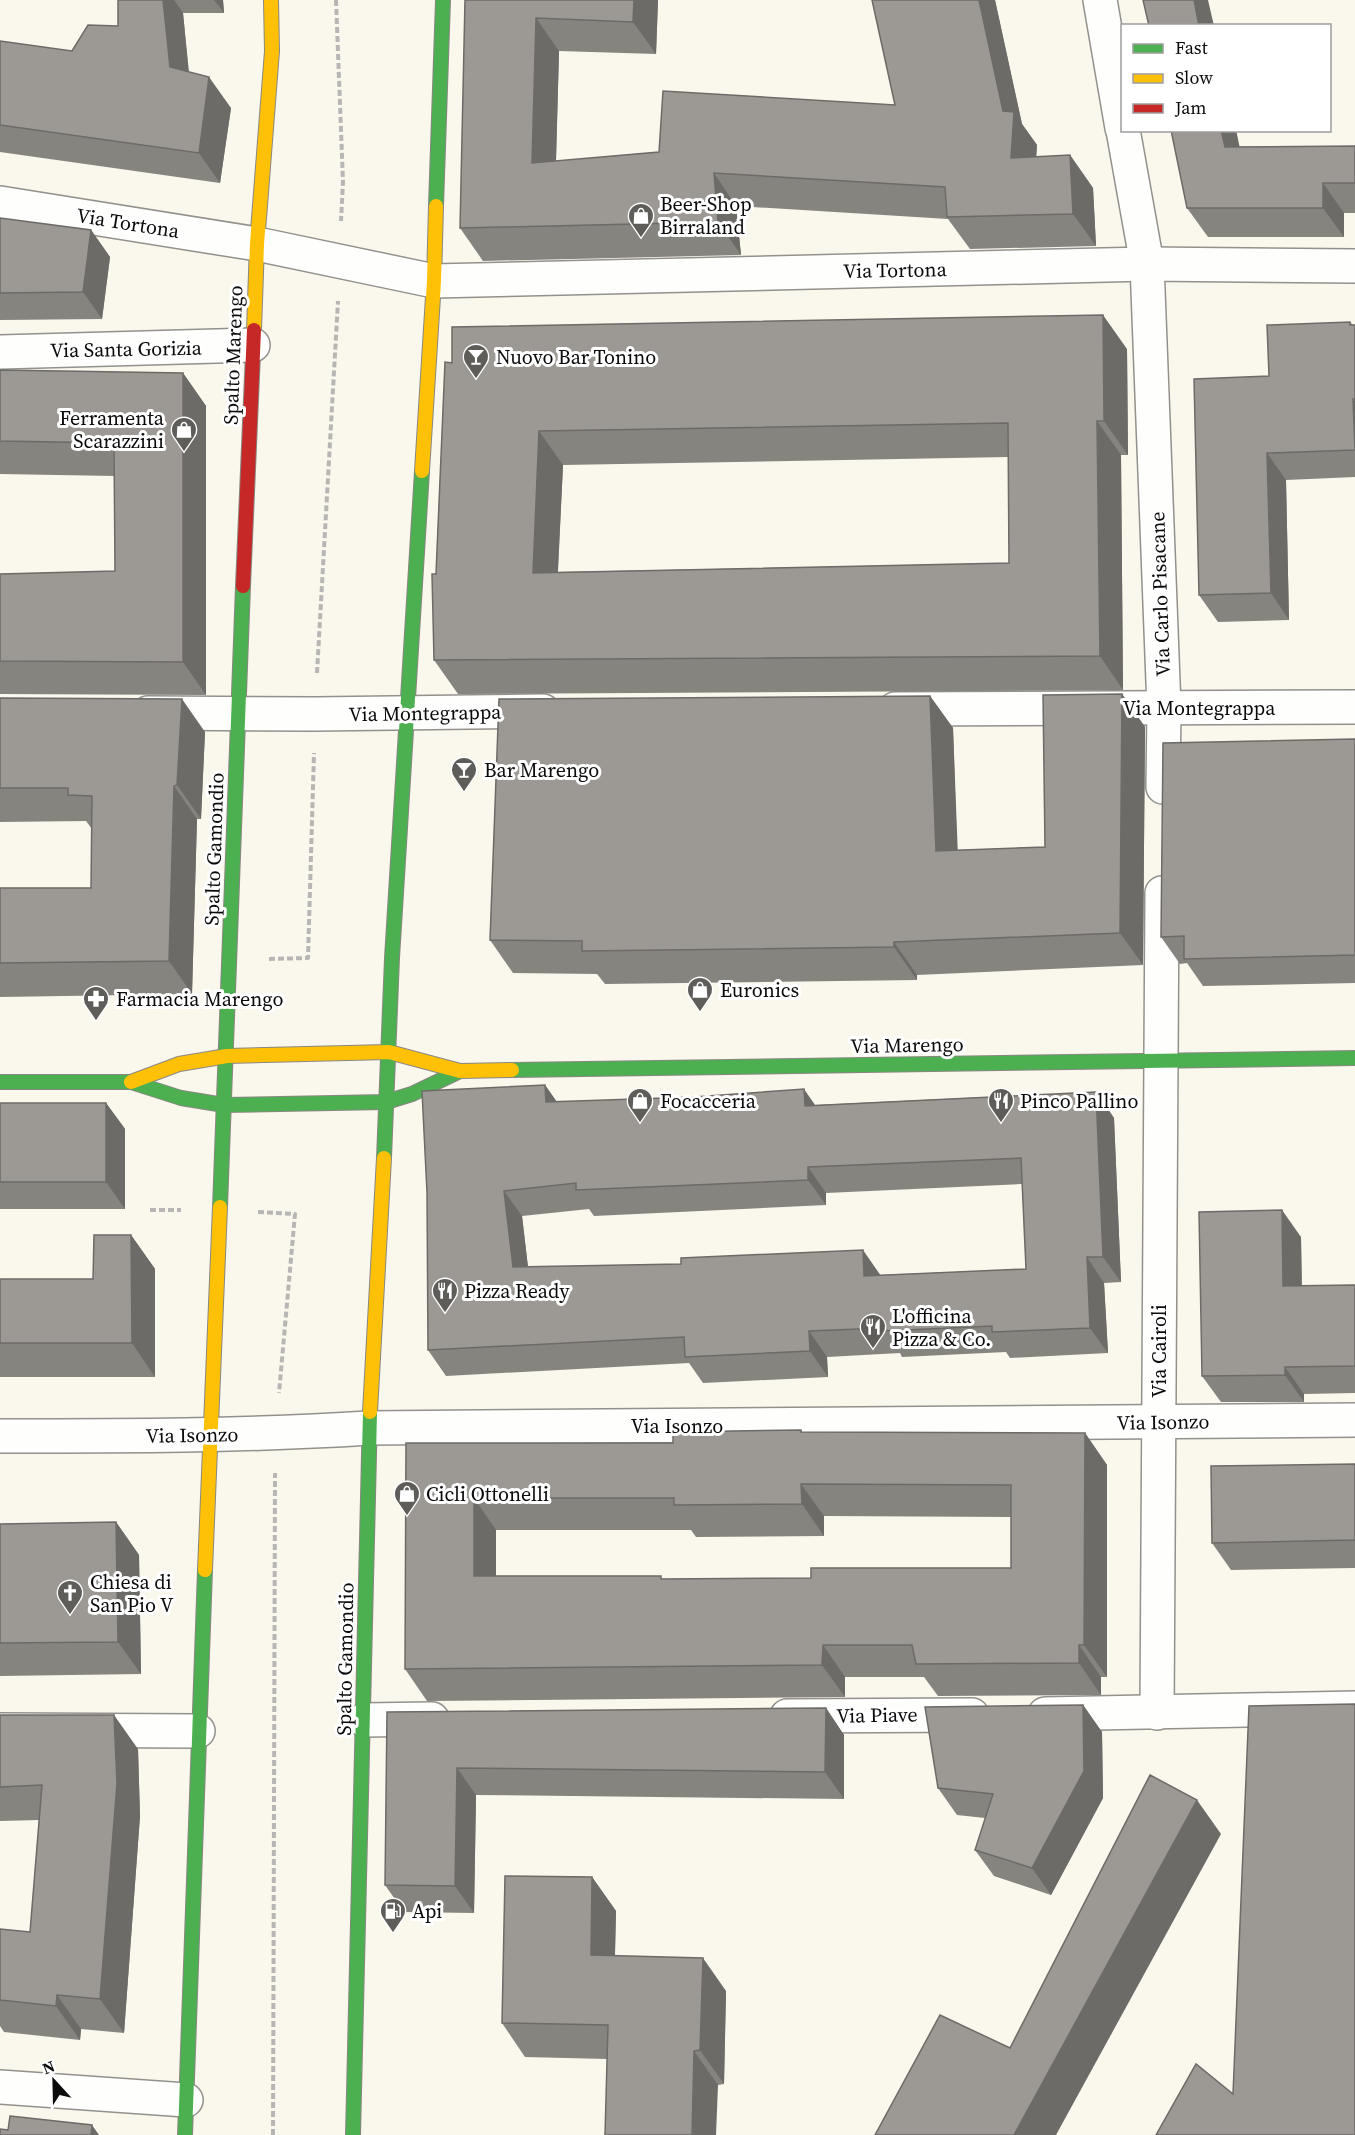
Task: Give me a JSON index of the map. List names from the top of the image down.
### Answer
{
  "streets": {
    "street": [
      "Via Tortona",
      "Via Santa Gorizia",
      "Spalto Marengo",
      "Via Carlo Pisacane",
      "Via Montegrappa",
      "Spalto Gamondio",
      "Via Marengo",
      "Via Cairoli",
      "Via Isonzo",
      "Via Piave"
    ]
  },
  "crossings": [
    ["Via Tortona", "Spalto Marengo"],
    ["Via Tortona", "Via Carlo Pisacane"],
    ["Via Santa Gorizia", "Spalto Marengo"],
    ["Spalto Marengo", "Via Montegrappa"],
    ["Spalto Marengo", "Spalto Gamondio"],
    ["Via Carlo Pisacane", "Via Montegrappa"],
    ["Via Montegrappa", "Spalto Gamondio"],
    ["Spalto Gamondio", "Via Isonzo"],
    ["Via Marengo", "Via Cairoli"],
    ["Via Cairoli", "Via Isonzo"],
    ["Via Cairoli", "Via Piave"]
  ],
  "places": {
    "shop": [
      "Beer-Shop Birraland",
      "Ferramenta Scarazzini",
      "Euronics",
      "Focacceria",
      "Cicli Ottonelli"
    ],
    "bar": ["Nuovo Bar Tonino", "Bar Marengo"],
    "pharmacy": ["Farmacia Marengo"],
    "restaurant": ["Pinco Pallino", "Pizza Ready", "L'officina Pizza & Co."],
    "church": ["Chiesa di San Pio V"],
    "fuel station": ["Api"]
  },
  "legend": ["Fast", "Slow", "Jam"],
  "north": "top"
}
